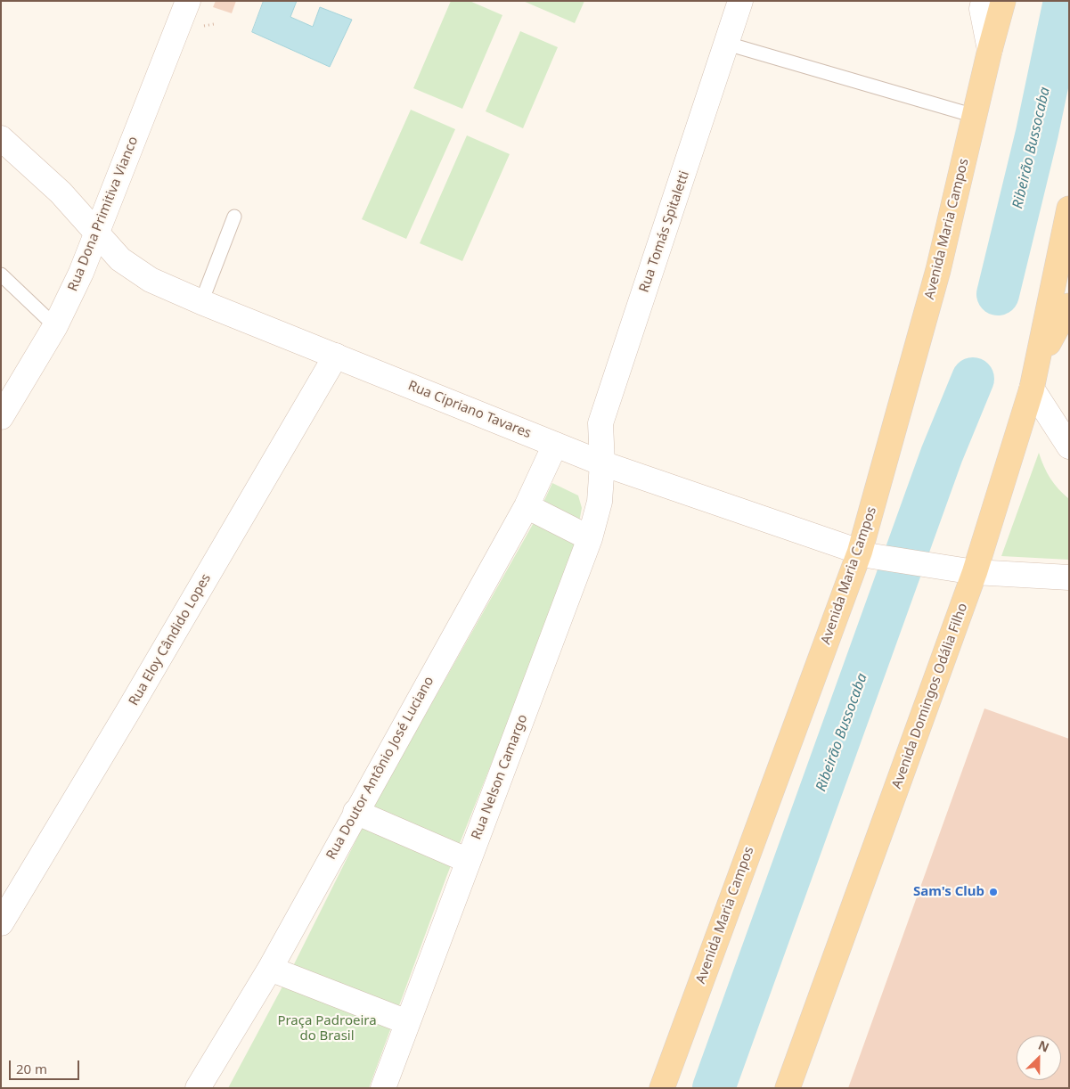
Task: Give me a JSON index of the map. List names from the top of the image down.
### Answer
{
  "streets": {
    "main road": ["Avenida Maria Campos", "Avenida Domingos Odália Filho"],
    "street": [
      "Rua Dona Primitiva Vianco",
      "Rua Tomás Spitaletti",
      "Rua Cipriano Tavares",
      "Rua Eloy Cândido Lopes",
      "Rua Doutor Antônio José Luciano",
      "Rua Nelson Camargo"
    ]
  },
  "crossings": [
    ["Rua Dona Primitiva Vianco", "Rua Cipriano Tavares"],
    ["Avenida Maria Campos", "Rua Cipriano Tavares"],
    ["Rua Tomás Spitaletti", "Rua Cipriano Tavares"],
    ["Rua Tomás Spitaletti", "Rua Nelson Camargo"],
    ["Rua Cipriano Tavares", "Rua Eloy Cândido Lopes"],
    ["Rua Cipriano Tavares", "Avenida Domingos Odália Filho"],
    ["Rua Cipriano Tavares", "Rua Doutor Antônio José Luciano"],
    ["Rua Cipriano Tavares", "Rua Nelson Camargo"]
  ],
  "water": ["Ribeirão Bussocaba"],
  "parks": ["Praça Padroeira do Brasil"],
  "places": ["Sam's Club"],
  "scale_bar": "20 m",
  "north": "top right"
}
